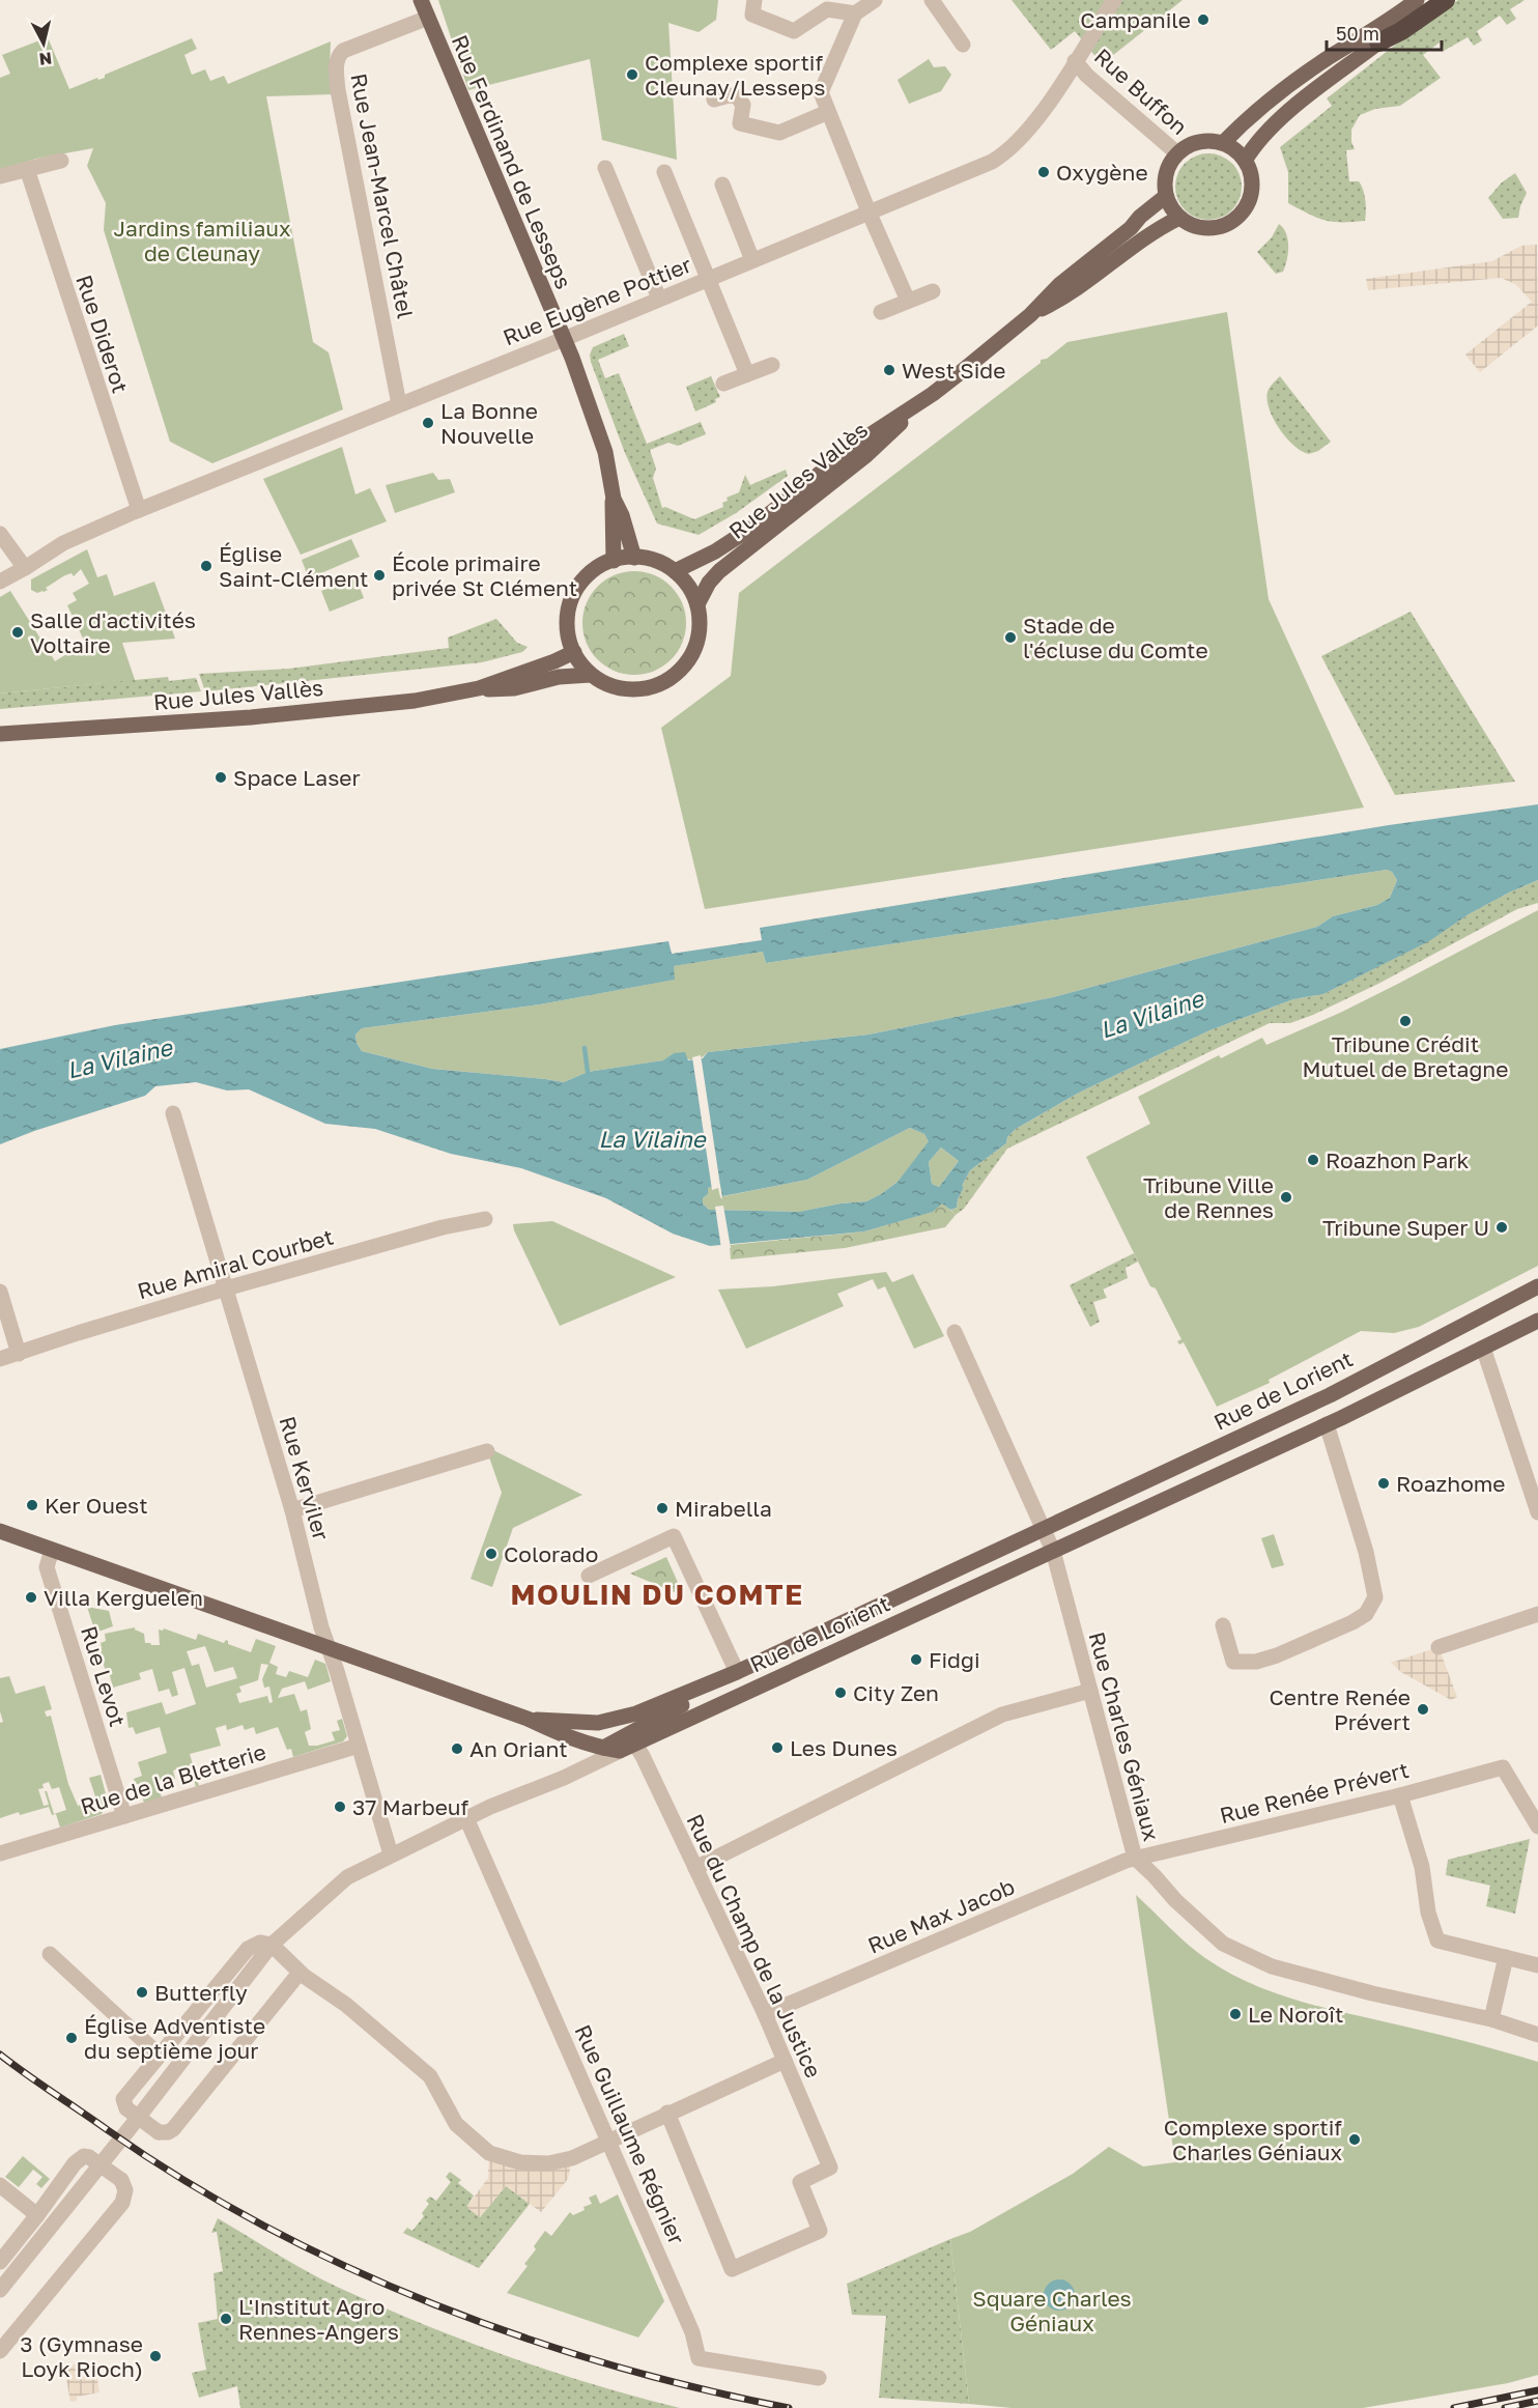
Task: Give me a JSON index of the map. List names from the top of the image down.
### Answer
{
  "streets": {
    "main road": ["Rue Ferdinand de Lesseps", "Rue Jules Vallès", "Rue de Lorient"],
    "street": [
      "Rue Buffon",
      "Rue Jean-Marcel Châtel",
      "Rue Eugène Pottier",
      "Rue Diderot",
      "Rue Amiral Courbet",
      "Rue Kerviler",
      "Rue Levot",
      "Rue Charles Géniaux",
      "Rue de la Bletterie",
      "Rue Renée Prévert",
      "Rue Max Jacob",
      "Rue du Champ de la Justice",
      "Rue Guillaume Régnier"
    ]
  },
  "crossings": [
    ["Rue Buffon", "Rue Eugène Pottier"],
    ["Rue Buffon", "Rue Jules Vallès"],
    ["Rue Ferdinand de Lesseps", "Rue Jean-Marcel Châtel"],
    ["Rue Ferdinand de Lesseps", "Rue Eugène Pottier"],
    ["Rue Jean-Marcel Châtel", "Rue Eugène Pottier"],
    ["Rue Eugène Pottier", "Rue Diderot"],
    ["Rue Amiral Courbet", "Rue Kerviler"],
    ["Rue de Lorient", "Rue Charles Géniaux"],
    ["Rue de Lorient", "Rue du Champ de la Justice"],
    ["Rue Kerviler", "Rue de la Bletterie"],
    ["Rue Levot", "Rue de la Bletterie"],
    ["Rue Charles Géniaux", "Rue Renée Prévert"],
    ["Rue Charles Géniaux", "Rue Max Jacob"],
    ["Rue Renée Prévert", "Rue Max Jacob"],
    ["Rue Max Jacob", "Rue du Champ de la Justice"]
  ],
  "districts": ["MOULIN DU COMTE"],
  "water": ["La Vilaine"],
  "parks": ["Jardins familiaux de Cleunay", "Square Charles Géniaux"],
  "places": [
    "Campanile",
    "Complexe sportif Cleunay/Lesseps",
    "Oxygène",
    "West Side",
    "La Bonne Nouvelle",
    "Église Saint-Clément",
    "École primaire privée St Clément",
    "Salle d'activités Voltaire",
    "Stade de l'écluse du Comte",
    "Space Laser",
    "Tribune Crédit Mutuel de Bretagne",
    "Roazhon Park",
    "Tribune Ville de Rennes",
    "Tribune Super U",
    "Roazhome",
    "Ker Ouest",
    "Mirabella",
    "Colorado",
    "Villa Kerguelen",
    "Fidgi",
    "City Zen",
    "Centre Renée Prévert",
    "Les Dunes",
    "An Oriant",
    "37 Marbeuf",
    "Butterfly",
    "Le Noroît",
    "Église Adventiste du septième jour",
    "Complexe sportif Charles Géniaux",
    "L'Institut Agro Rennes-Angers",
    "3 (Gymnase Loyk Rioch)"
  ],
  "scale_bar": "50 m",
  "north": "bottom"
}
